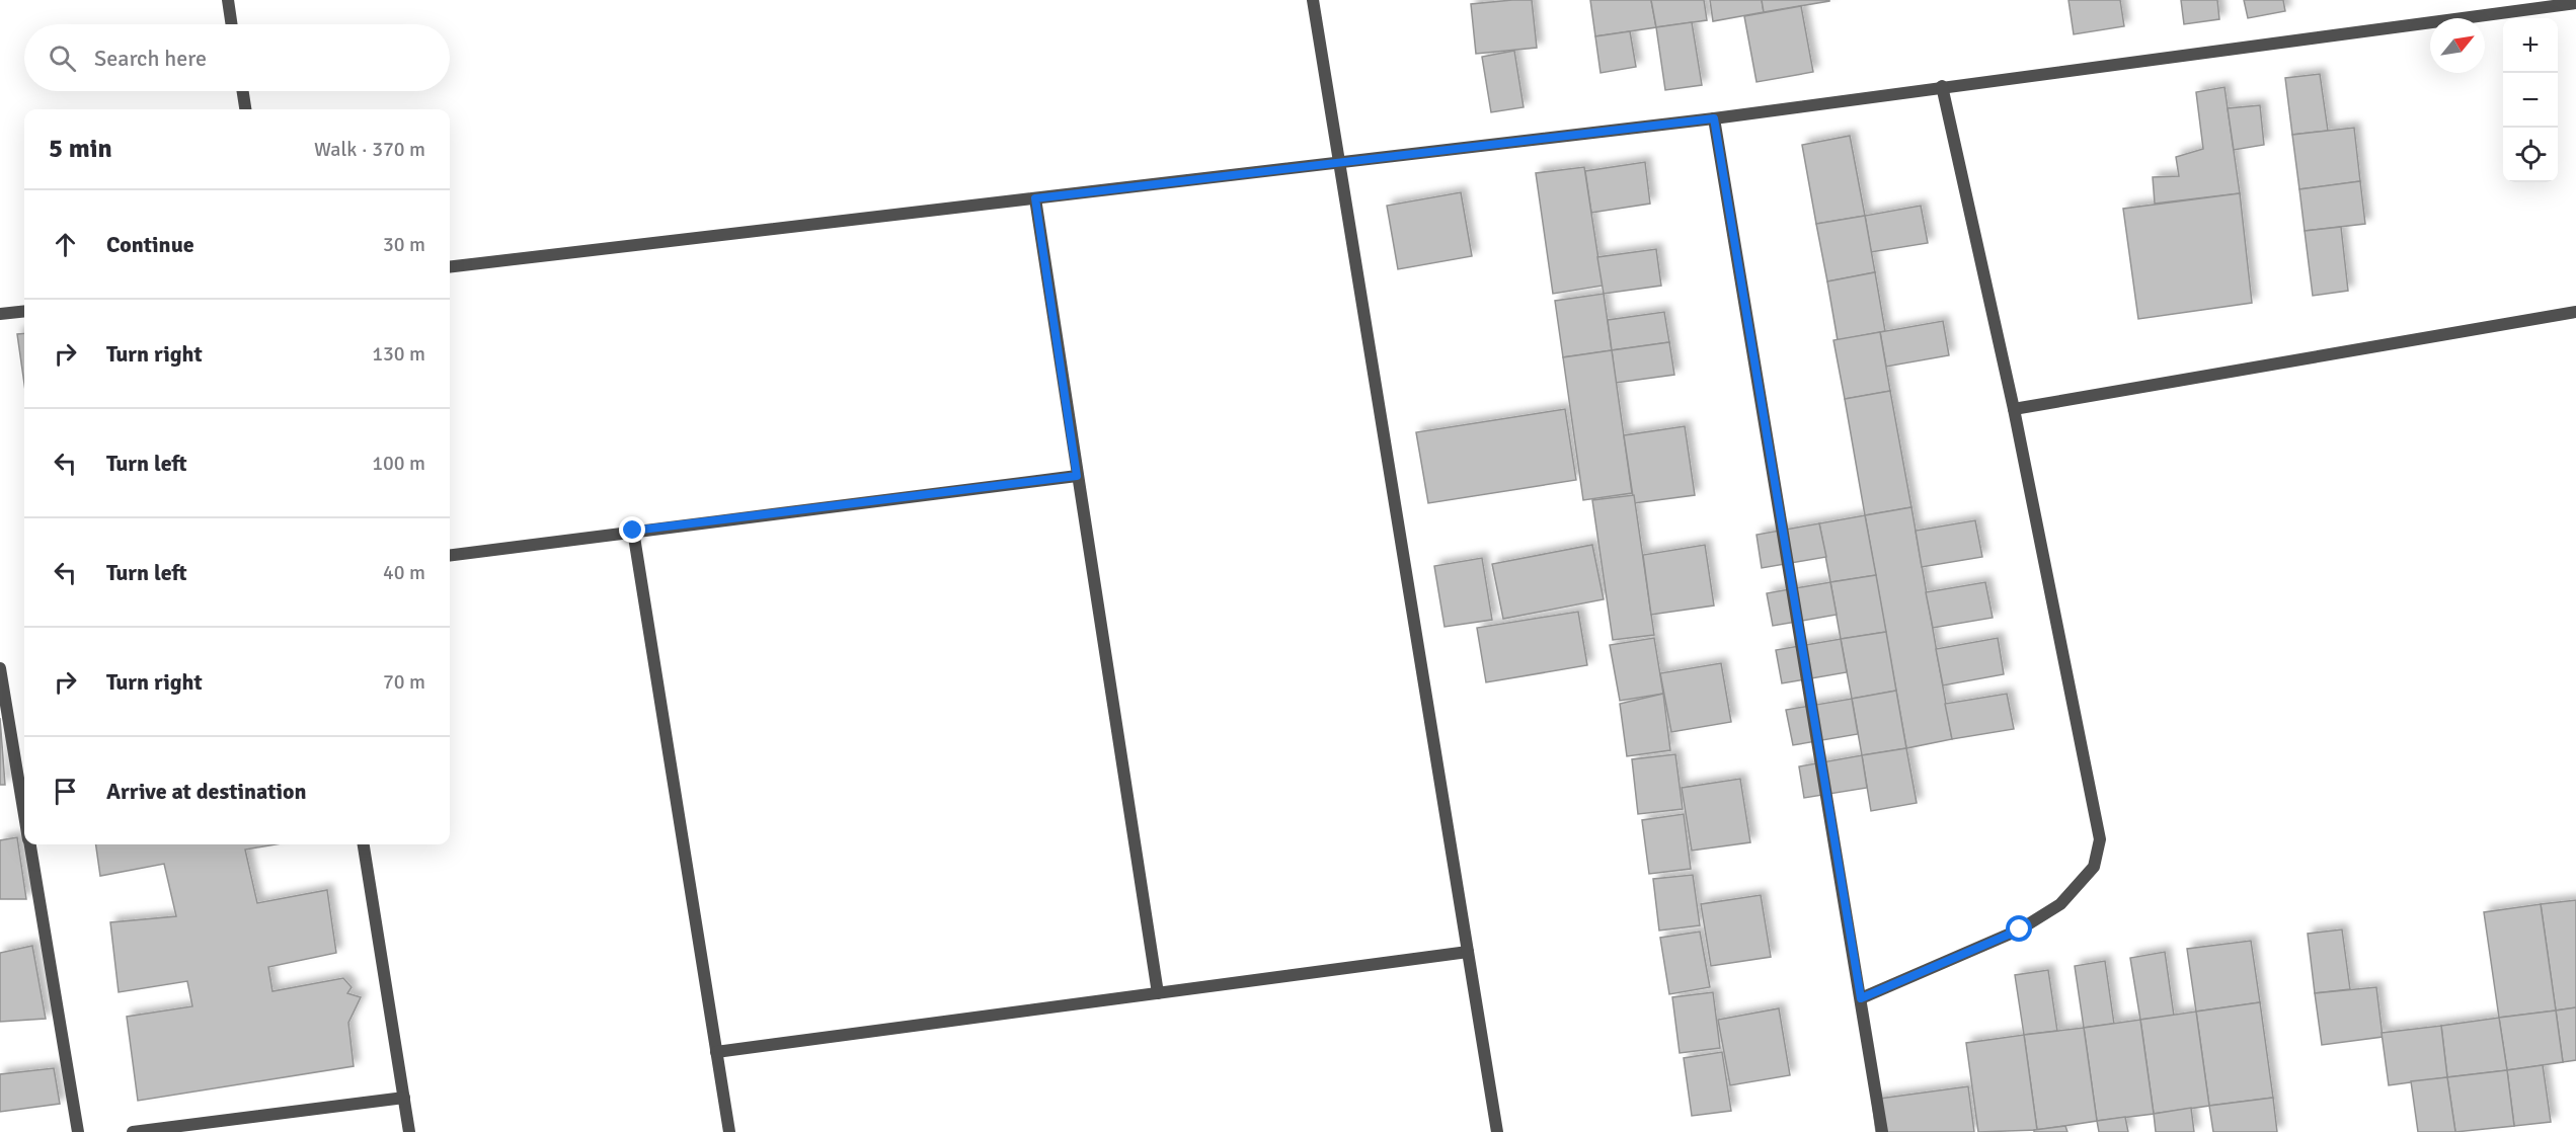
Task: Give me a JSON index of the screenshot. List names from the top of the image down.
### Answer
{
  "north": "top right",
  "page": {
    "map_buttons": ["+", "−"],
    "search": "Search here",
    "heading": ["5 min", "Walk · 370 m"],
    "list": [
      ["Continue", "30 m"],
      ["Turn right", "130 m"],
      ["Turn left", "100 m"],
      ["Turn left", "40 m"],
      ["Turn right", "70 m"],
      "Arrive at destination"
    ]
  }
}
